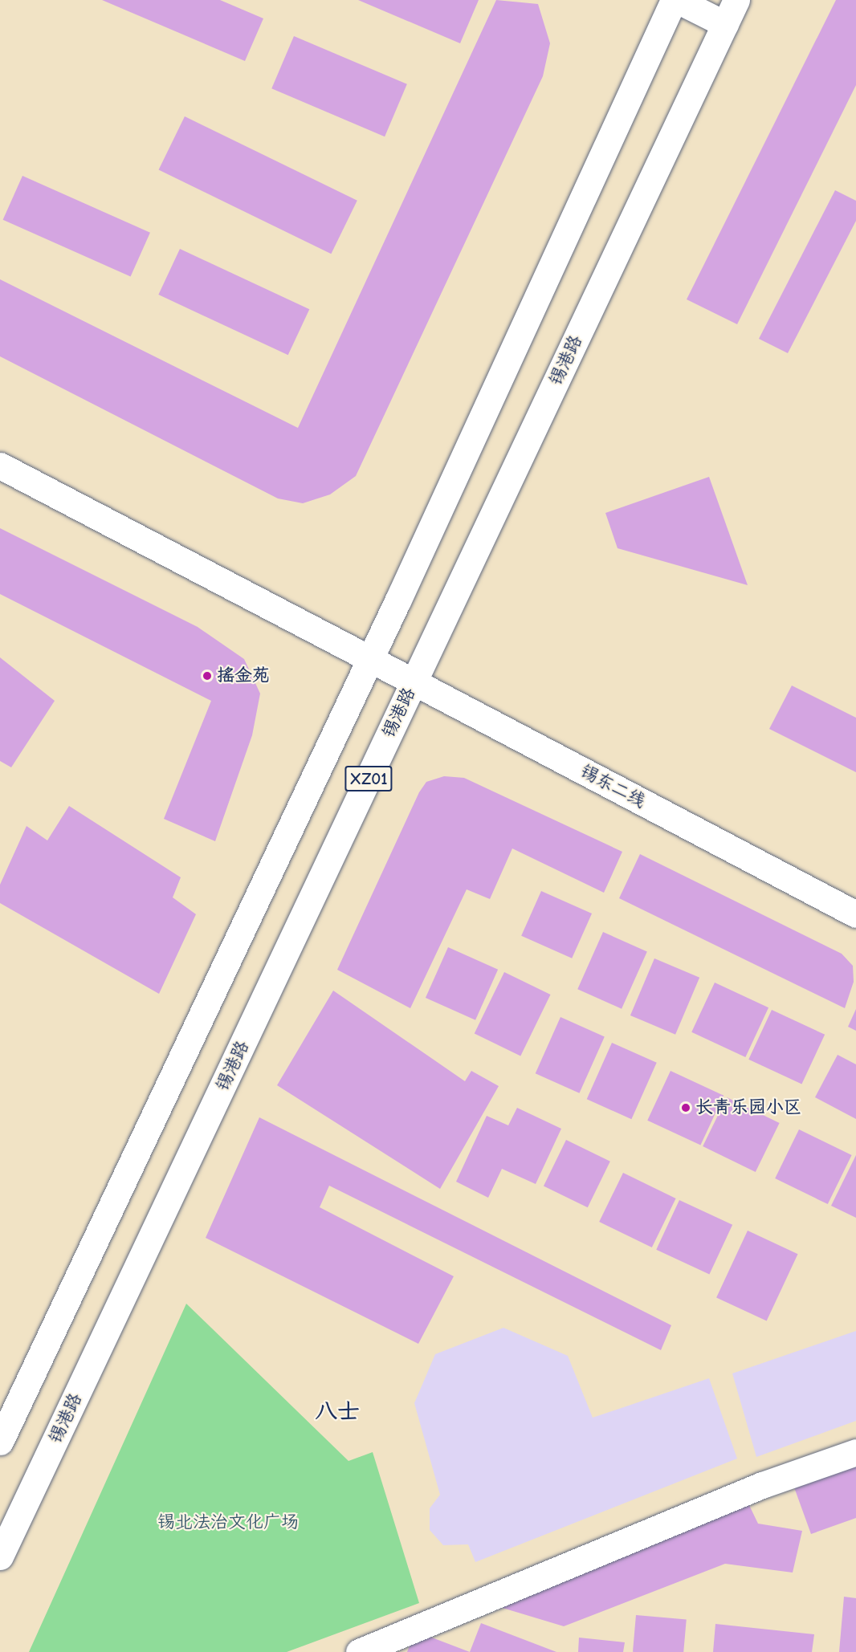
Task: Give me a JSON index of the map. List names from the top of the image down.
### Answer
{
  "streets": {
    "main road": ["锡港路", "XZ01", "锡东二线"]
  },
  "crossings": [
    ["锡港路", "锡东二线"],
    ["XZ01", "锡东二线"]
  ],
  "districts": ["八士"],
  "parks": ["锡北法治文化广场"],
  "places": ["摇金苑", "长青乐园小区"]
}
